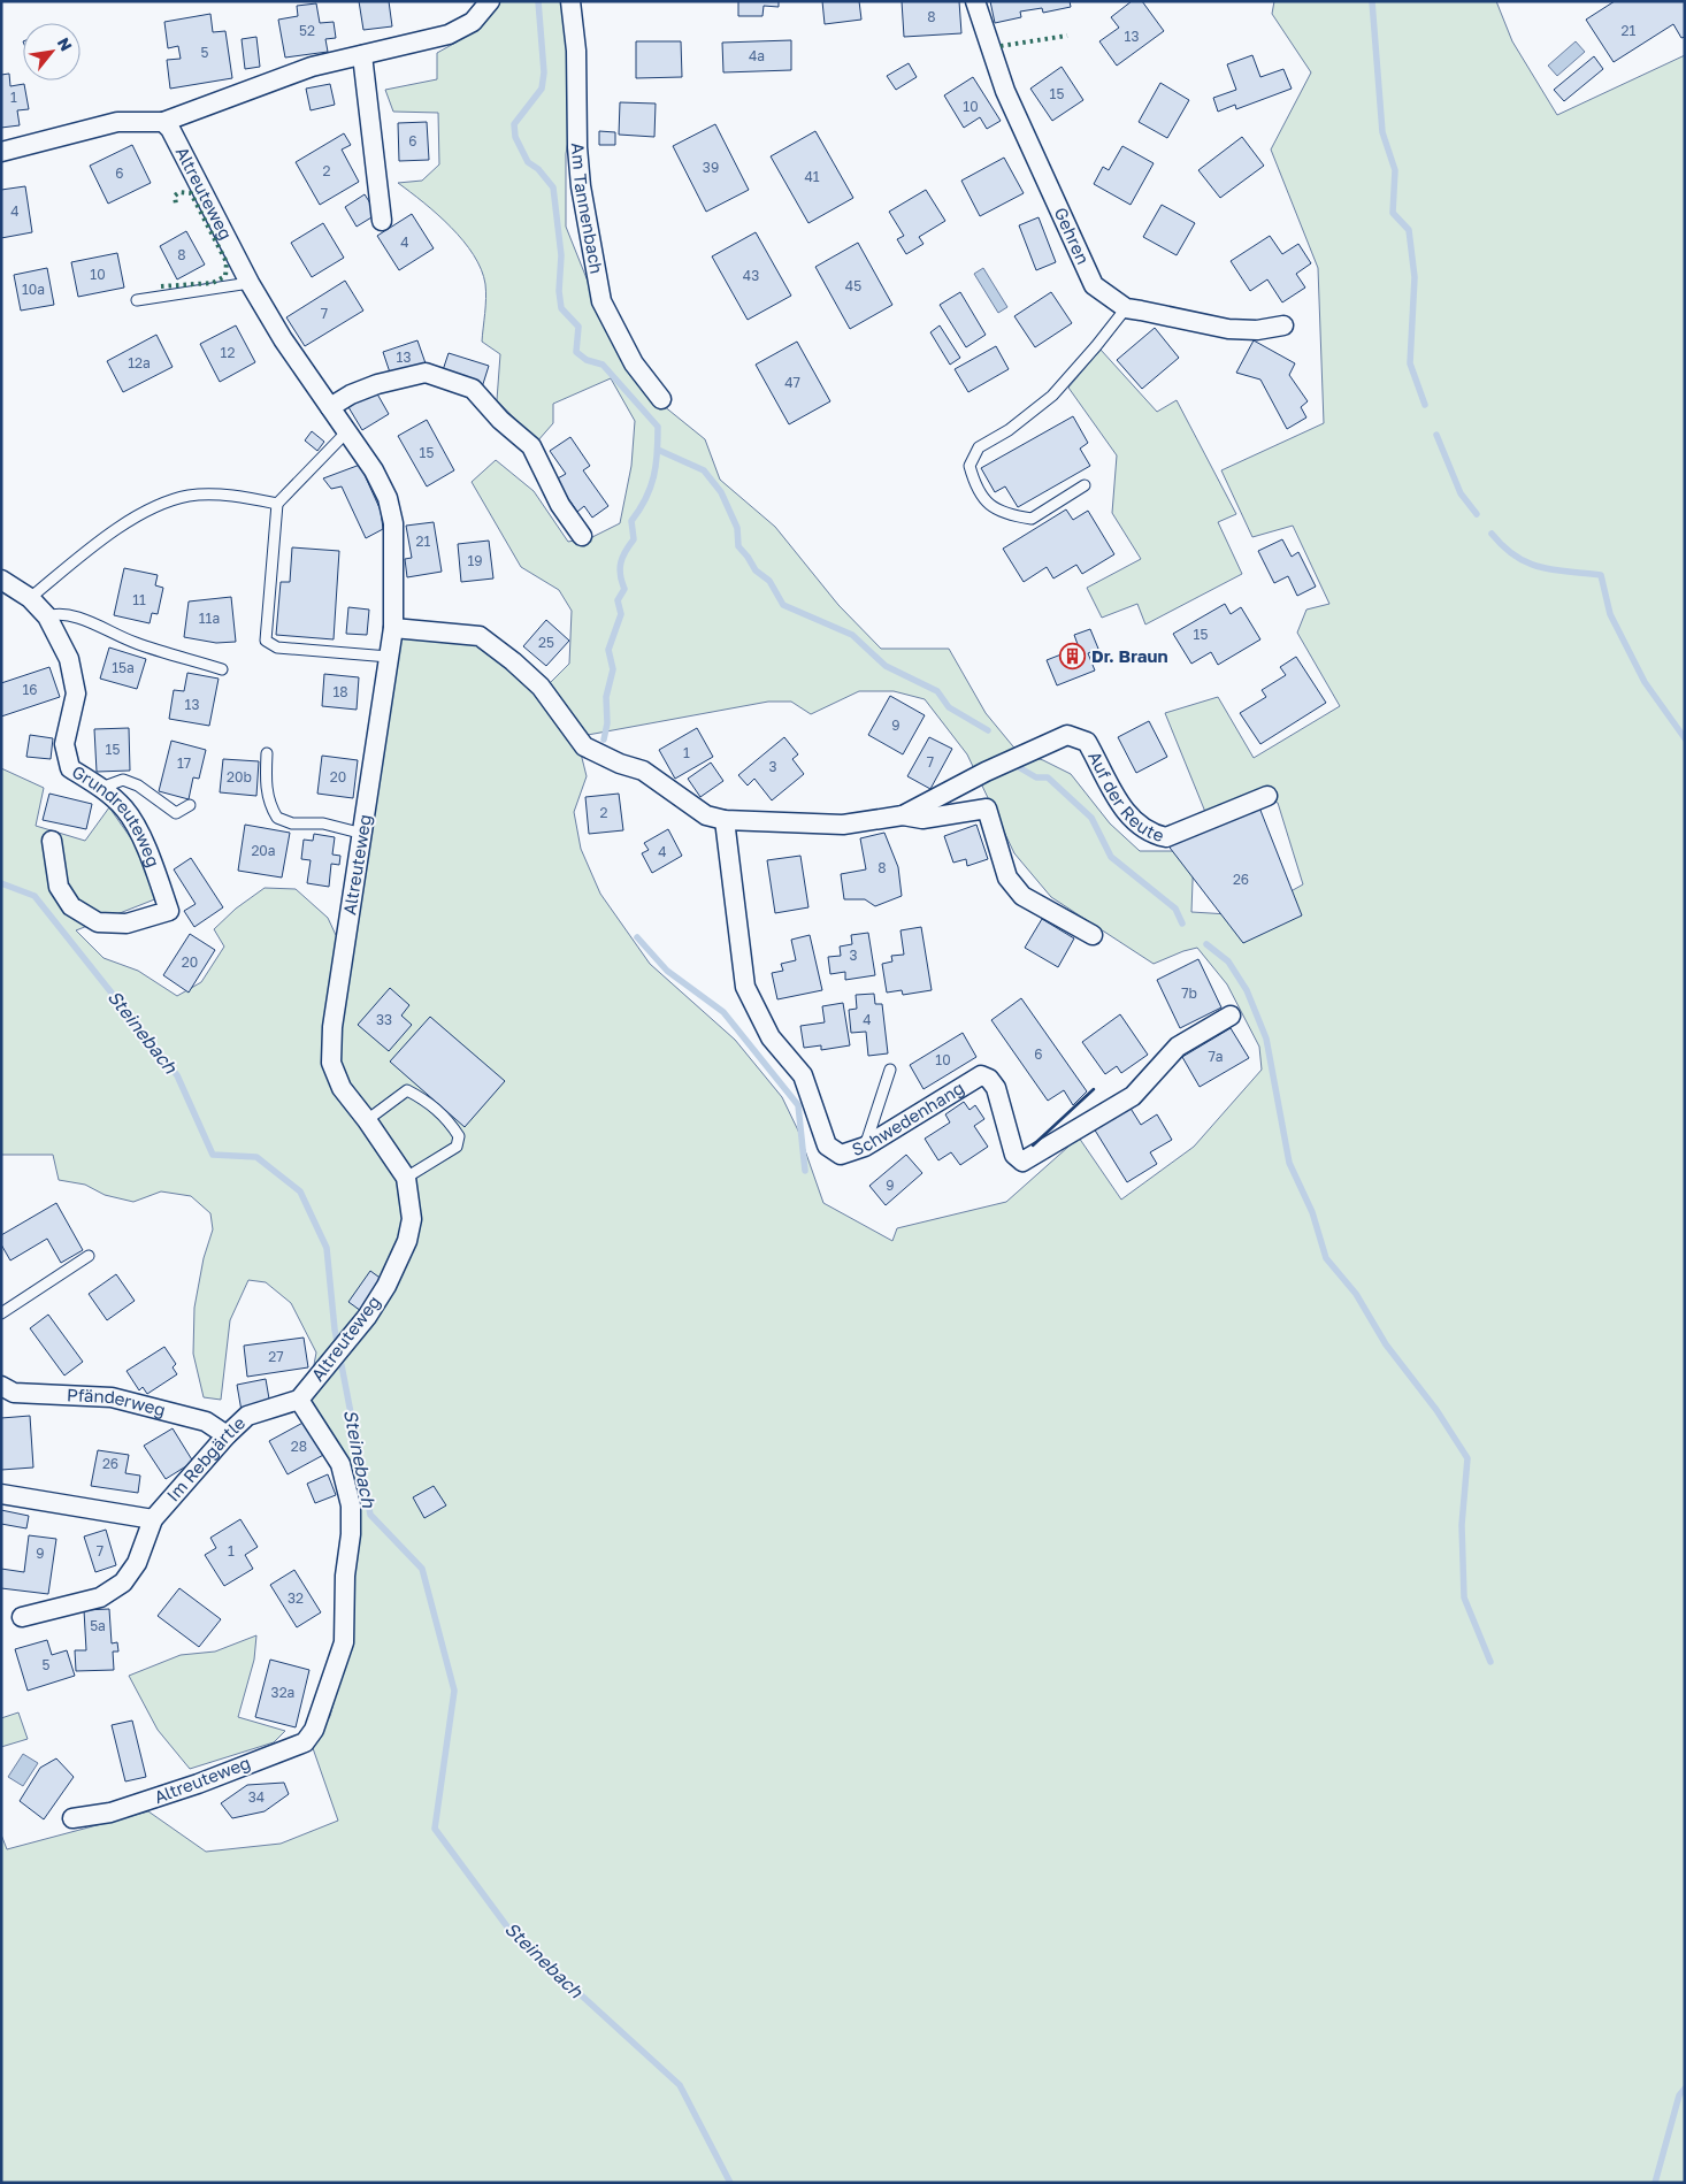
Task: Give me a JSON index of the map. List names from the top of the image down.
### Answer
{
  "streets": {
    "street": [
      "Altreuteweg",
      "Am Tannenbach",
      "Gehren",
      "Auf der Reute",
      "Grundreuteweg",
      "Schwedenhang",
      "Pfänderweg",
      "Im Rebgärtle"
    ]
  },
  "crossings": [
    ["Altreuteweg", "Auf der Reute"],
    ["Altreuteweg", "Im Rebgärtle"],
    ["Auf der Reute", "Schwedenhang"],
    ["Pfänderweg", "Im Rebgärtle"]
  ],
  "water": ["Steinebach"],
  "places": {
    "building": ["Dr. Braun"]
  },
  "house_numbers": [
    "8",
    "52",
    "21",
    "13",
    "5",
    "4a",
    "15",
    "1",
    "10",
    "6",
    "39",
    "2",
    "6",
    "41",
    "4",
    "4",
    "8",
    "10",
    "43",
    "45",
    "10a",
    "7",
    "12",
    "13",
    "12a",
    "47",
    "15",
    "21",
    "19",
    "11",
    "11a",
    "15",
    "25",
    "15a",
    "16",
    "18",
    "13",
    "9",
    "15",
    "1",
    "7",
    "17",
    "3",
    "20b",
    "20",
    "2",
    "20a",
    "4",
    "8",
    "26",
    "3",
    "20",
    "7b",
    "33",
    "4",
    "6",
    "7a",
    "10",
    "9",
    "27",
    "28",
    "26",
    "7",
    "1",
    "9",
    "32",
    "5a",
    "5",
    "32a",
    "34"
  ],
  "north": "top right"
}
